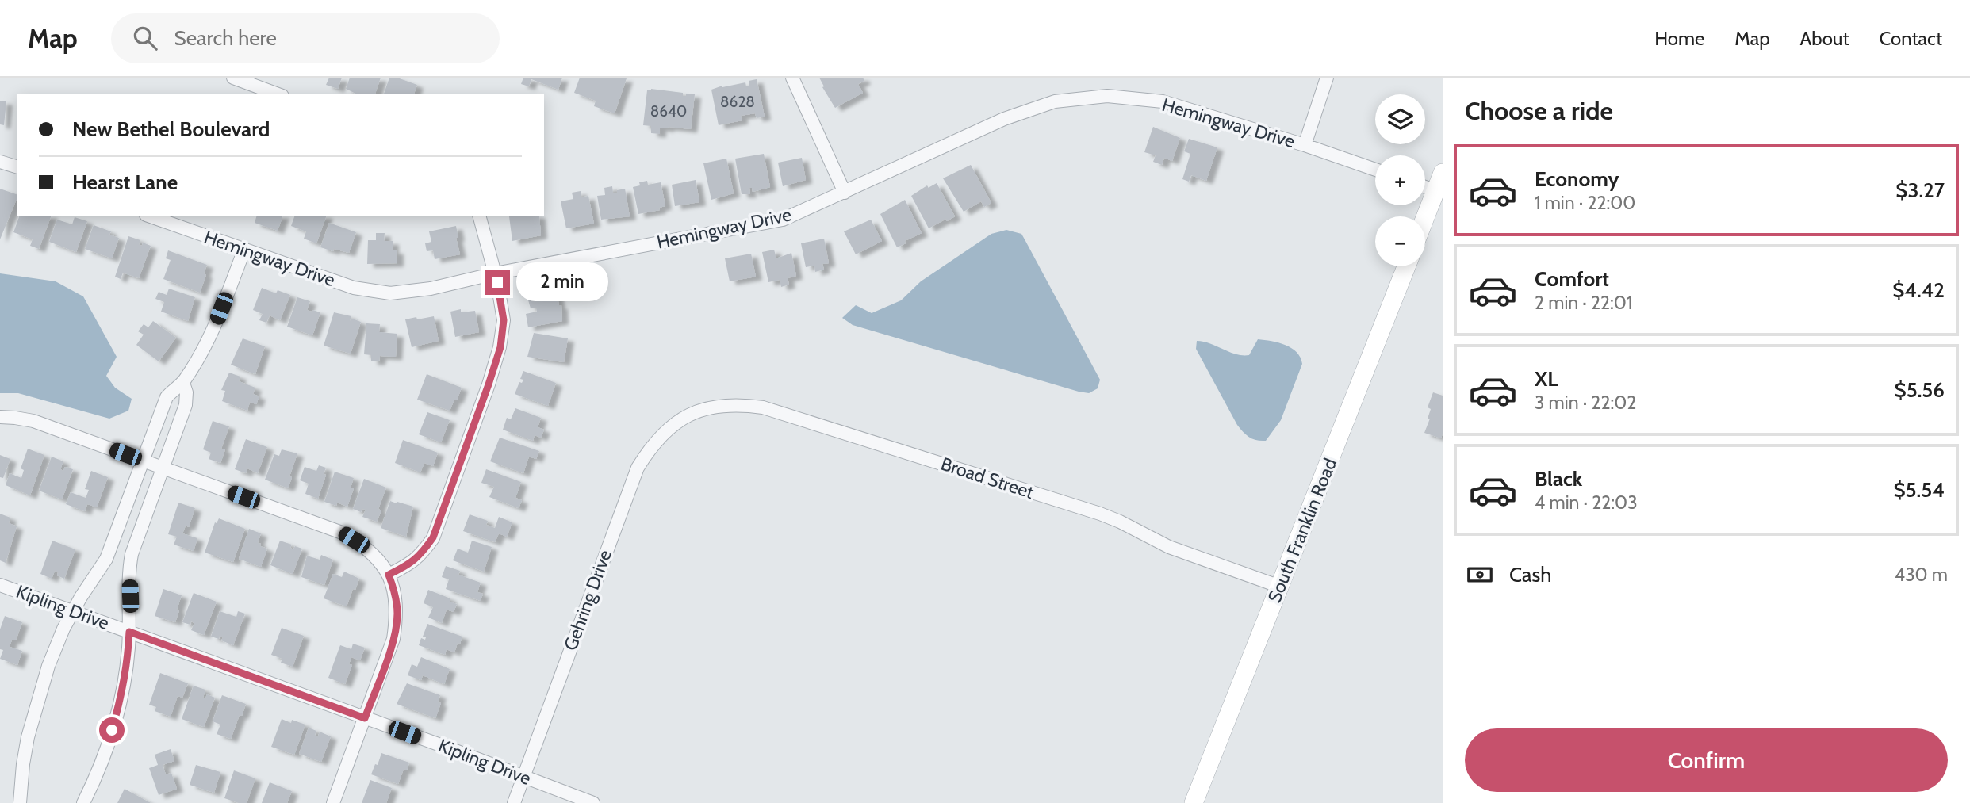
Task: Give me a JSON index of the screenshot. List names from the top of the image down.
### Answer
{
  "streets": {
    "main road": ["South Franklin Road"],
    "street": [
      "Hemingway Drive",
      "Broad Street",
      "Gehring Drive",
      "Kipling Drive"
    ]
  },
  "crossings": [
    ["Broad Street", "South Franklin Road"],
    ["Broad Street", "Gehring Drive"],
    ["Gehring Drive", "Kipling Drive"]
  ],
  "house_numbers": ["8628", "8640"],
  "page": {
    "header": "Map",
    "search": "Search here",
    "nav": [
      "Home",
      "Map",
      "About",
      "Contact"
    ],
    "heading": "Choose a ride",
    "map_buttons": ["+", "−"],
    "banner": ["New Bethel Boulevard", "Hearst Lane"],
    "list": [
      {
        "name": "Economy",
        "note": "1 min · 22:00",
        "value": "$3.27"
      },
      {
        "name": "Comfort",
        "note": "2 min · 22:01",
        "value": "$4.42"
      },
      {
        "name": "XL",
        "note": "3 min · 22:02",
        "value": "$5.56"
      },
      {
        "name": "Black",
        "note": "4 min · 22:03",
        "value": "$5.54"
      }
    ],
    "bubble": "2 min",
    "pay": ["Cash", "430 m"],
    "buttons": "Confirm"
  }
}
